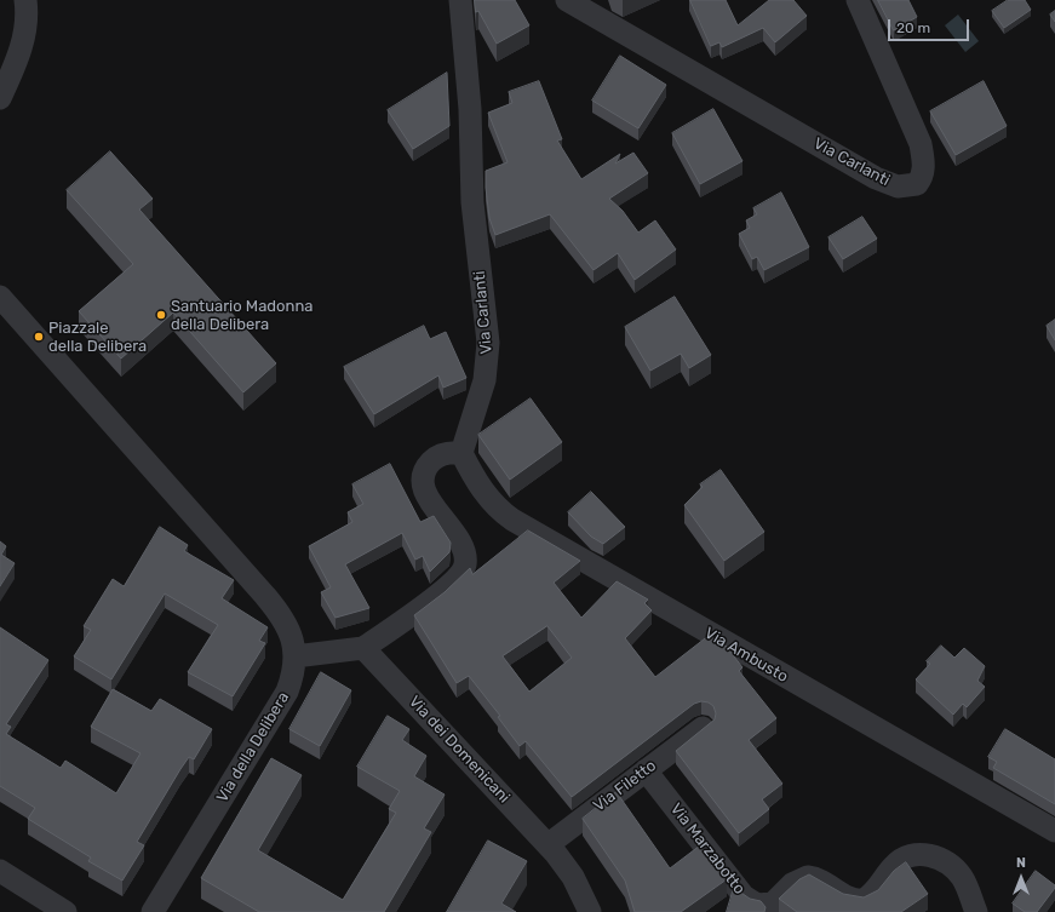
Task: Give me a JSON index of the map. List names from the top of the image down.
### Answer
{
  "streets": {
    "street": [
      "Via Carlanti",
      "Via Ambusto",
      "Via della Delibera",
      "Via dei Domenicani",
      "Via Filetto",
      "Via Marzabotto"
    ]
  },
  "crossings": [
    ["Via Carlanti", "Via Ambusto"],
    ["Via dei Domenicani", "Via Filetto"],
    ["Via Filetto", "Via Marzabotto"]
  ],
  "places": ["Santuario Madonna della Delibera", "Piazzale della Delibera"],
  "scale_bar": "20 m",
  "north": "top"
}
